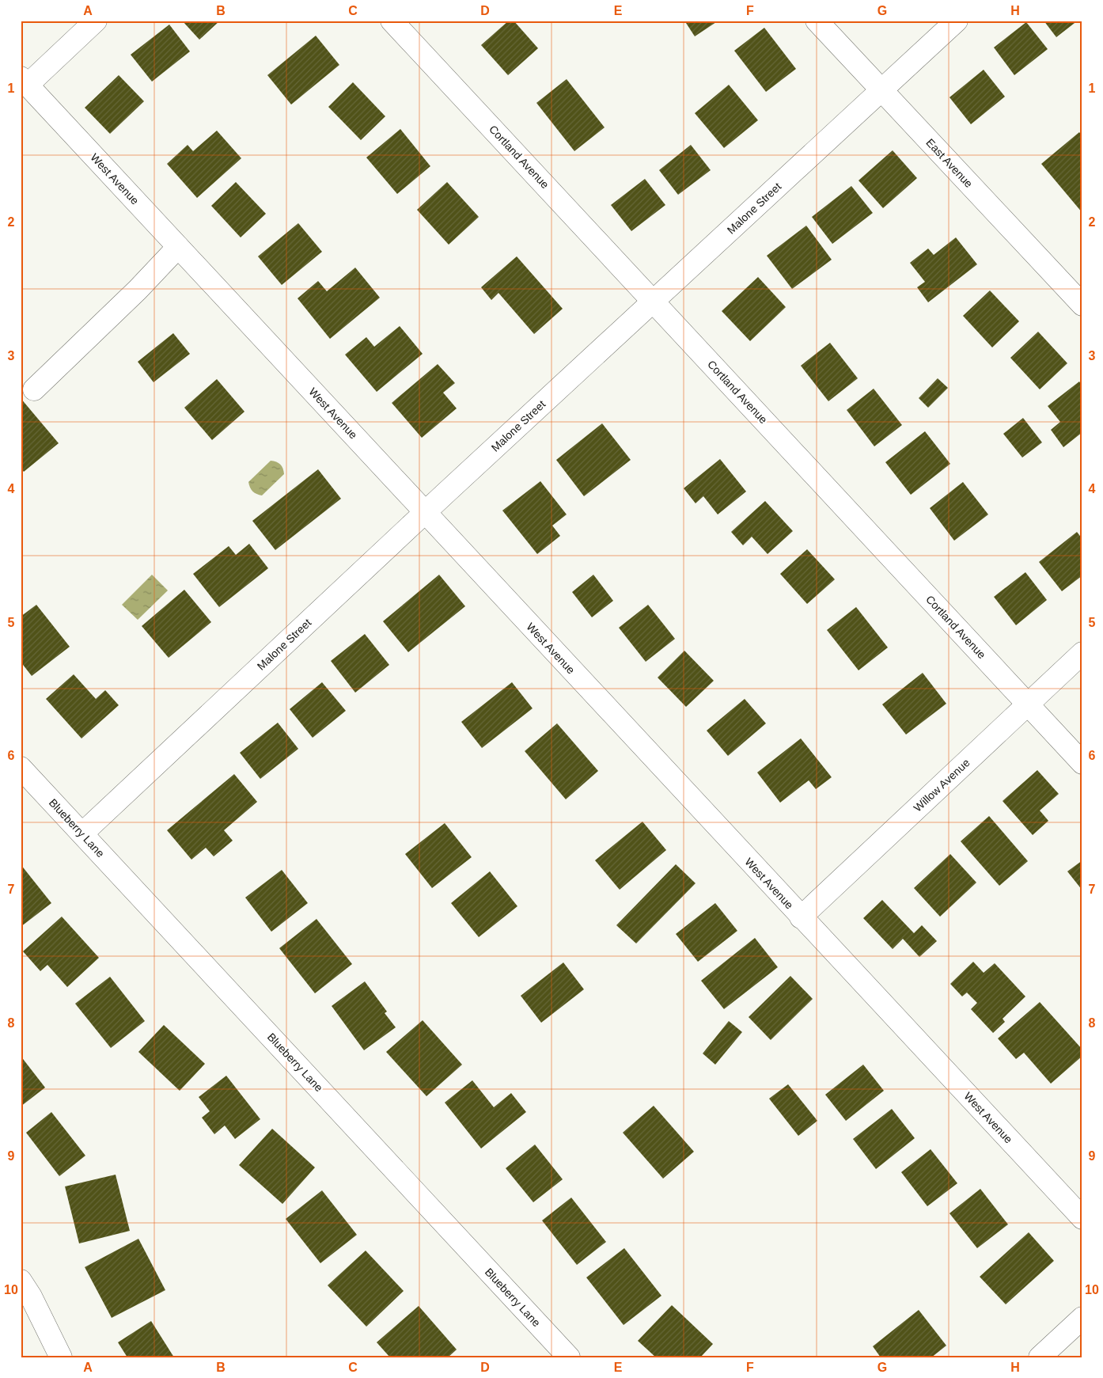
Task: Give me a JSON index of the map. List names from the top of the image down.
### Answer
{
  "streets": {
    "street": [
      "Cortland Avenue",
      "East Avenue",
      "West Avenue",
      "Malone Street",
      "Willow Avenue",
      "Blueberry Lane"
    ]
  },
  "crossings": [
    ["Cortland Avenue", "Malone Street"],
    ["Cortland Avenue", "Willow Avenue"],
    ["East Avenue", "Malone Street"],
    ["West Avenue", "Malone Street"],
    ["West Avenue", "Willow Avenue"],
    ["Malone Street", "Blueberry Lane"]
  ],
  "grid": {
    "columns": [
      "A",
      "B",
      "C",
      "D",
      "E",
      "F",
      "G",
      "H"
    ],
    "rows": [
      "1",
      "2",
      "3",
      "4",
      "5",
      "6",
      "7",
      "8",
      "9",
      "10"
    ]
  }
}
